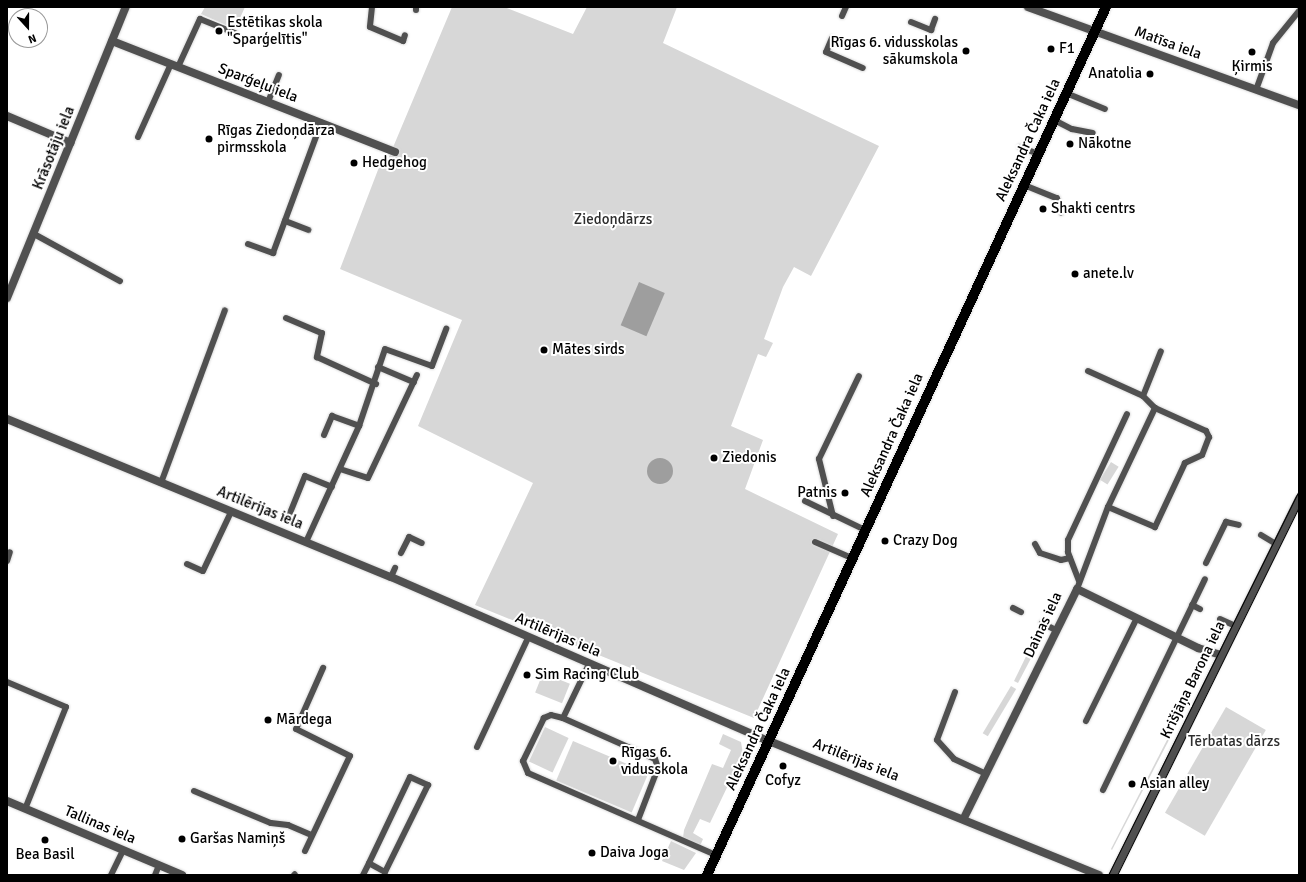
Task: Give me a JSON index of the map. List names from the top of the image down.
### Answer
{
  "streets": {
    "main road": ["Aleksandra Čaka iela"],
    "street": [
      "Matīsa iela",
      "Sparģeļu iela",
      "Krāsotāju iela",
      "Artilērijas iela",
      "Dainas iela",
      "Krišjāņa Barona iela",
      "Tallinas iela"
    ]
  },
  "crossings": [
    ["Matīsa iela", "Aleksandra Čaka iela"],
    ["Sparģeļu iela", "Krāsotāju iela"],
    ["Aleksandra Čaka iela", "Artilērijas iela"],
    ["Artilērijas iela", "Dainas iela"],
    ["Dainas iela", "Krišjāņa Barona iela"]
  ],
  "parks": ["Ziedoņdārzs", "Tērbatas dārzs"],
  "places": [
    "Estētikas skola \"Sparģelītis\"",
    "F1",
    "Rīgas 6. vidusskolas sākumskola",
    "Ķirmis",
    "Anatolia",
    "Rīgas Ziedoņdārza pirmsskola",
    "Nākotne",
    "Hedgehog",
    "Shakti centrs",
    "anete.lv",
    "Mātes sirds",
    "Ziedonis",
    "Patnis",
    "Crazy Dog",
    "Sim Racing Club",
    "Mārdega",
    "Rīgas 6. vidusskola",
    "Cofyz",
    "Asian alley",
    "Garšas Namiņš",
    "Bea Basil",
    "Daiva Joga"
  ],
  "north": "bottom"
}
